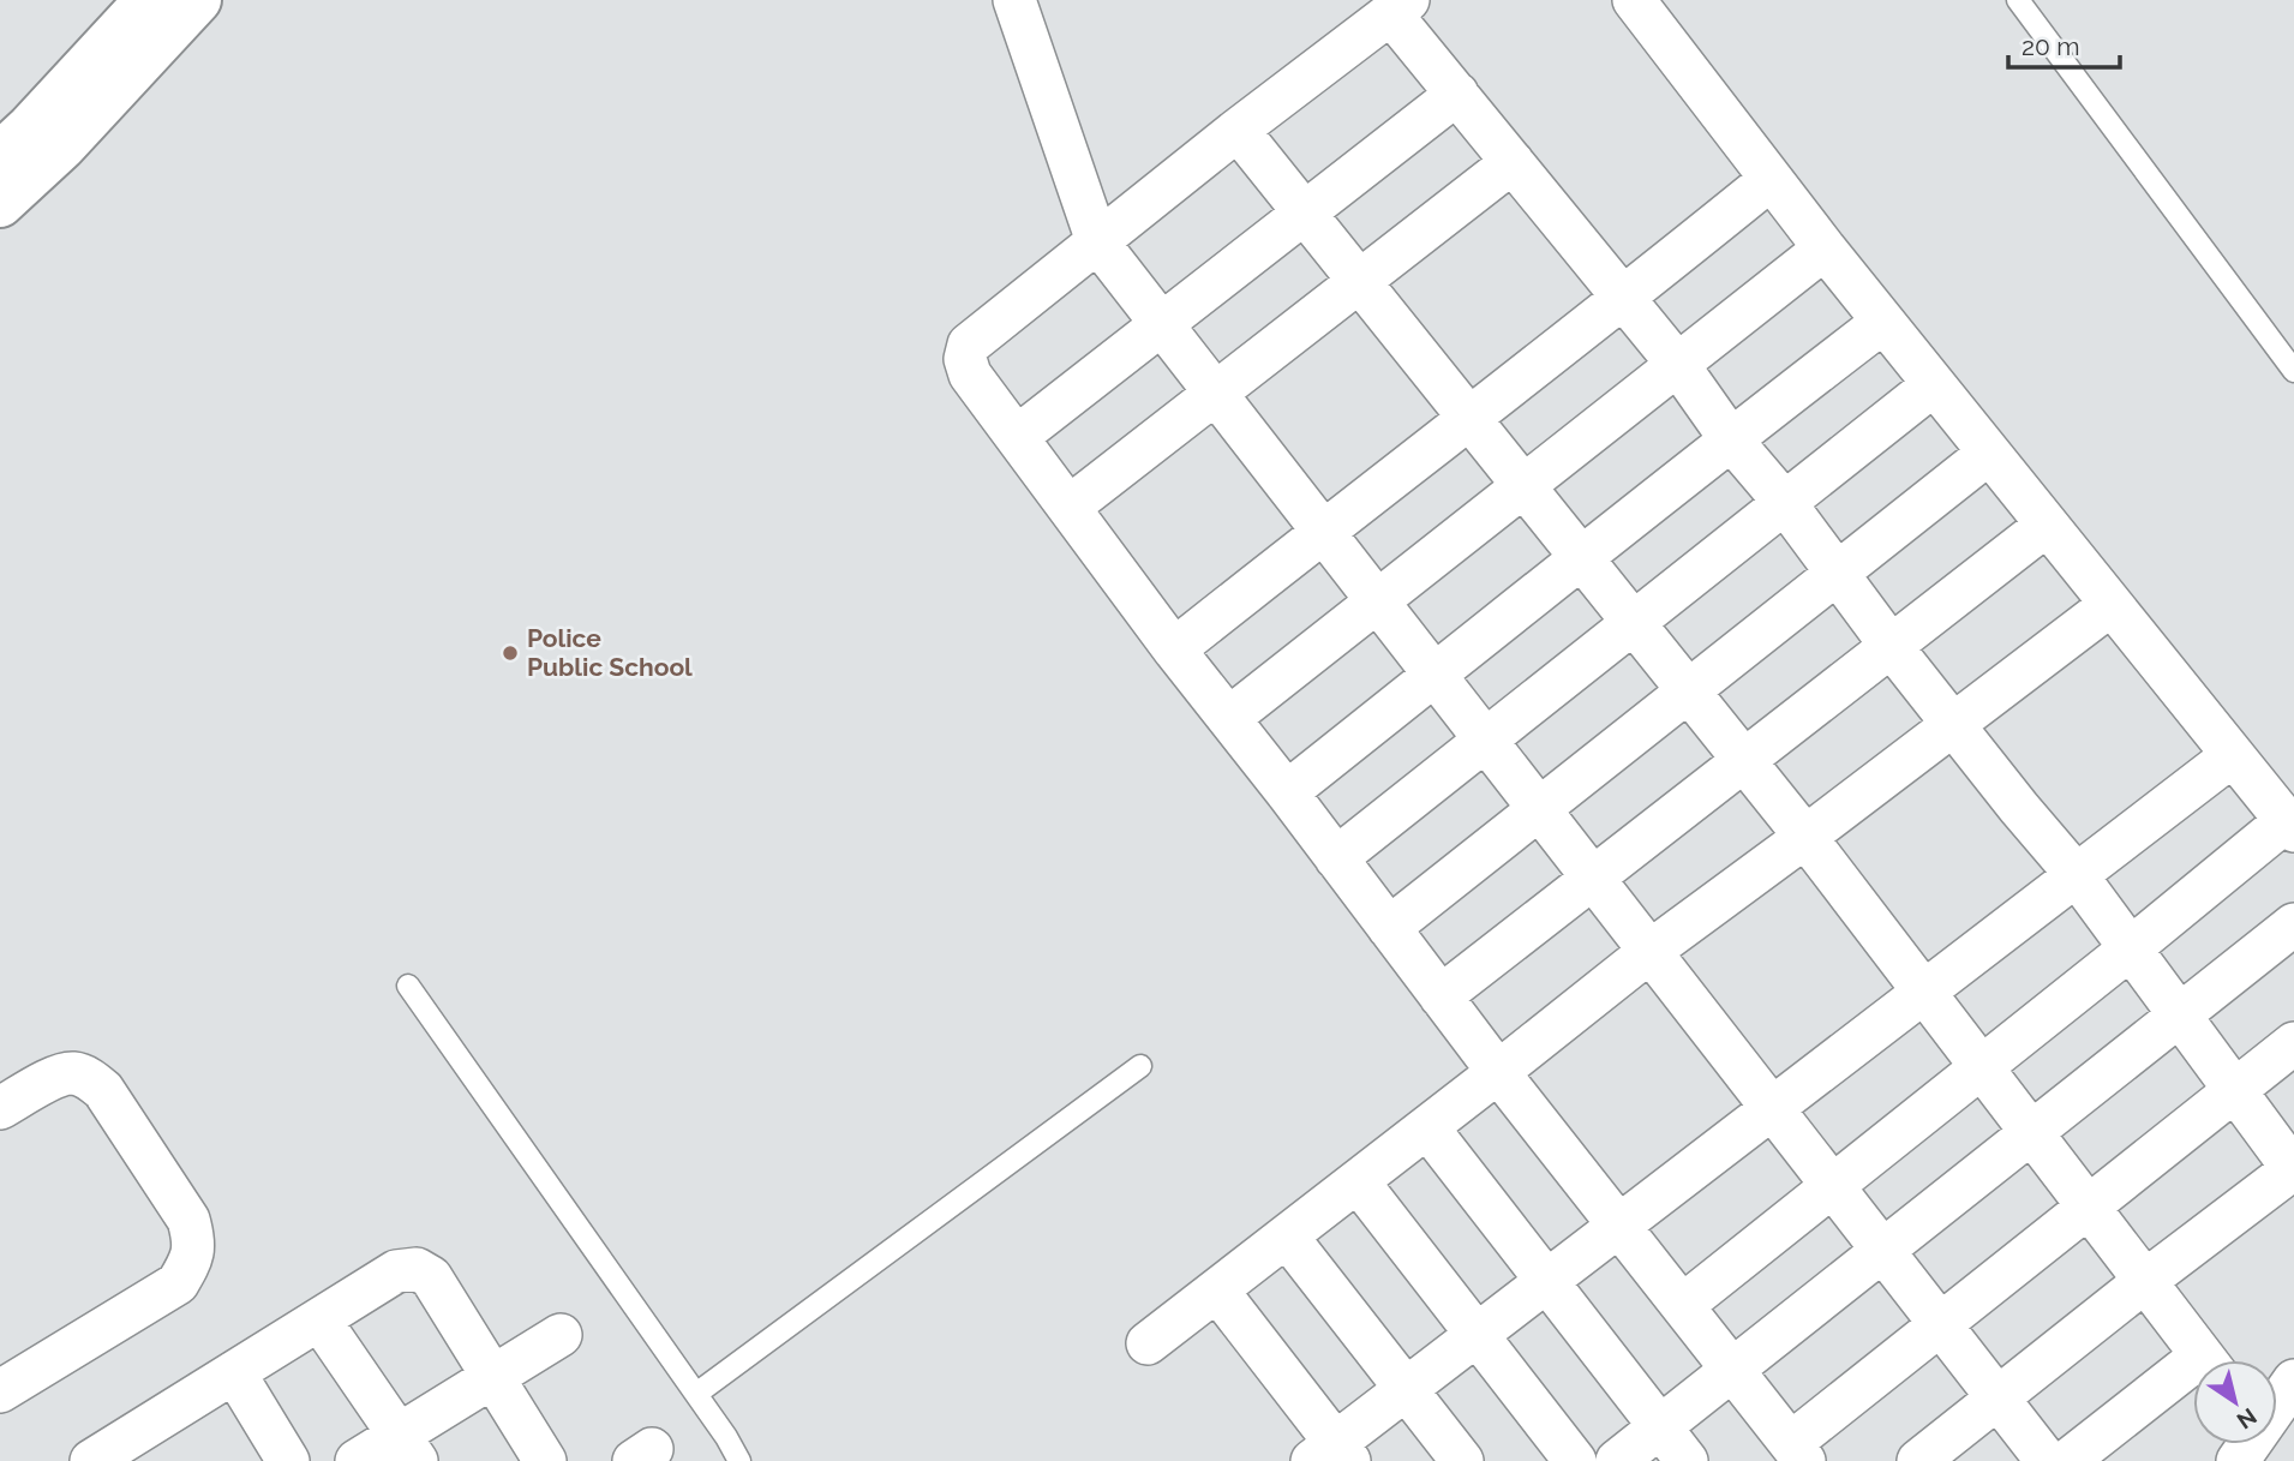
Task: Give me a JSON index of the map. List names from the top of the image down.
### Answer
{
  "places": ["Police Public School"],
  "scale_bar": "20 m",
  "north": "bottom right"
}
